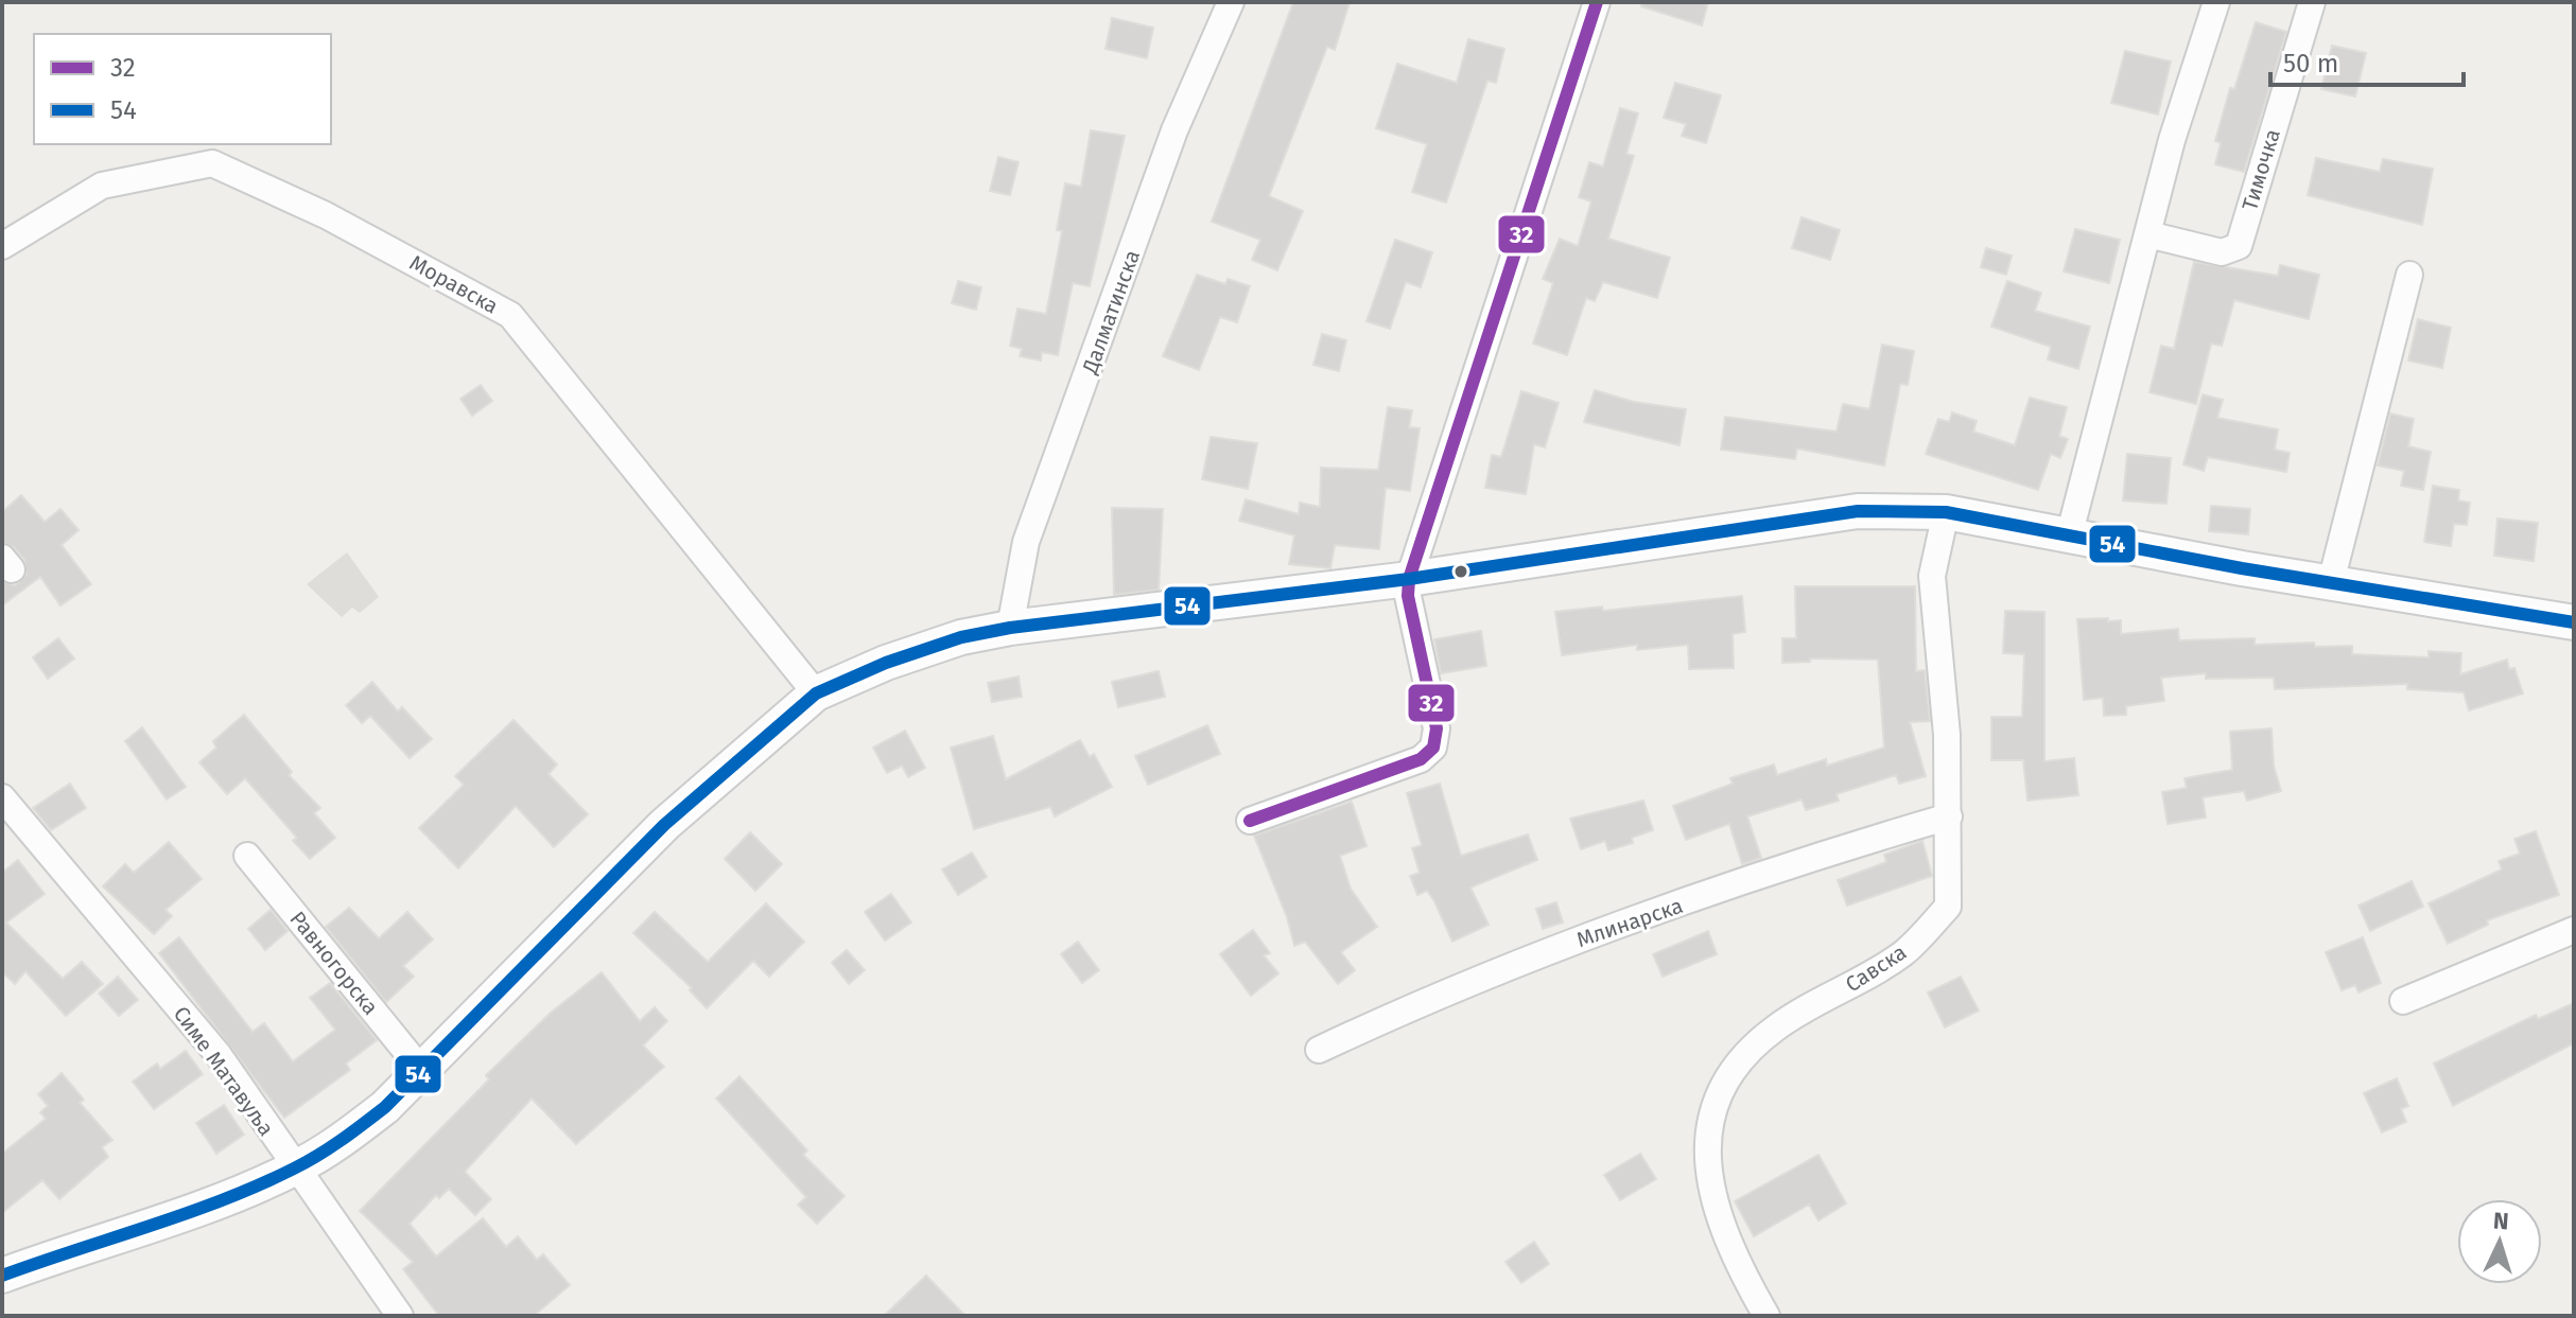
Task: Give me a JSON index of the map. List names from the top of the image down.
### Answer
{
  "streets": {
    "street": [
      "Тимочка",
      "Моравска",
      "Далматинска",
      "Млинарска",
      "Равногорска",
      "Савска",
      "Симе Матавуља"
    ]
  },
  "crossings": [
    ["Млинарска", "Савска"]
  ],
  "lines": ["transit line 32", "transit line 54"],
  "legend": ["32", "54"],
  "scale_bar": "50 m",
  "north": "top"
}
